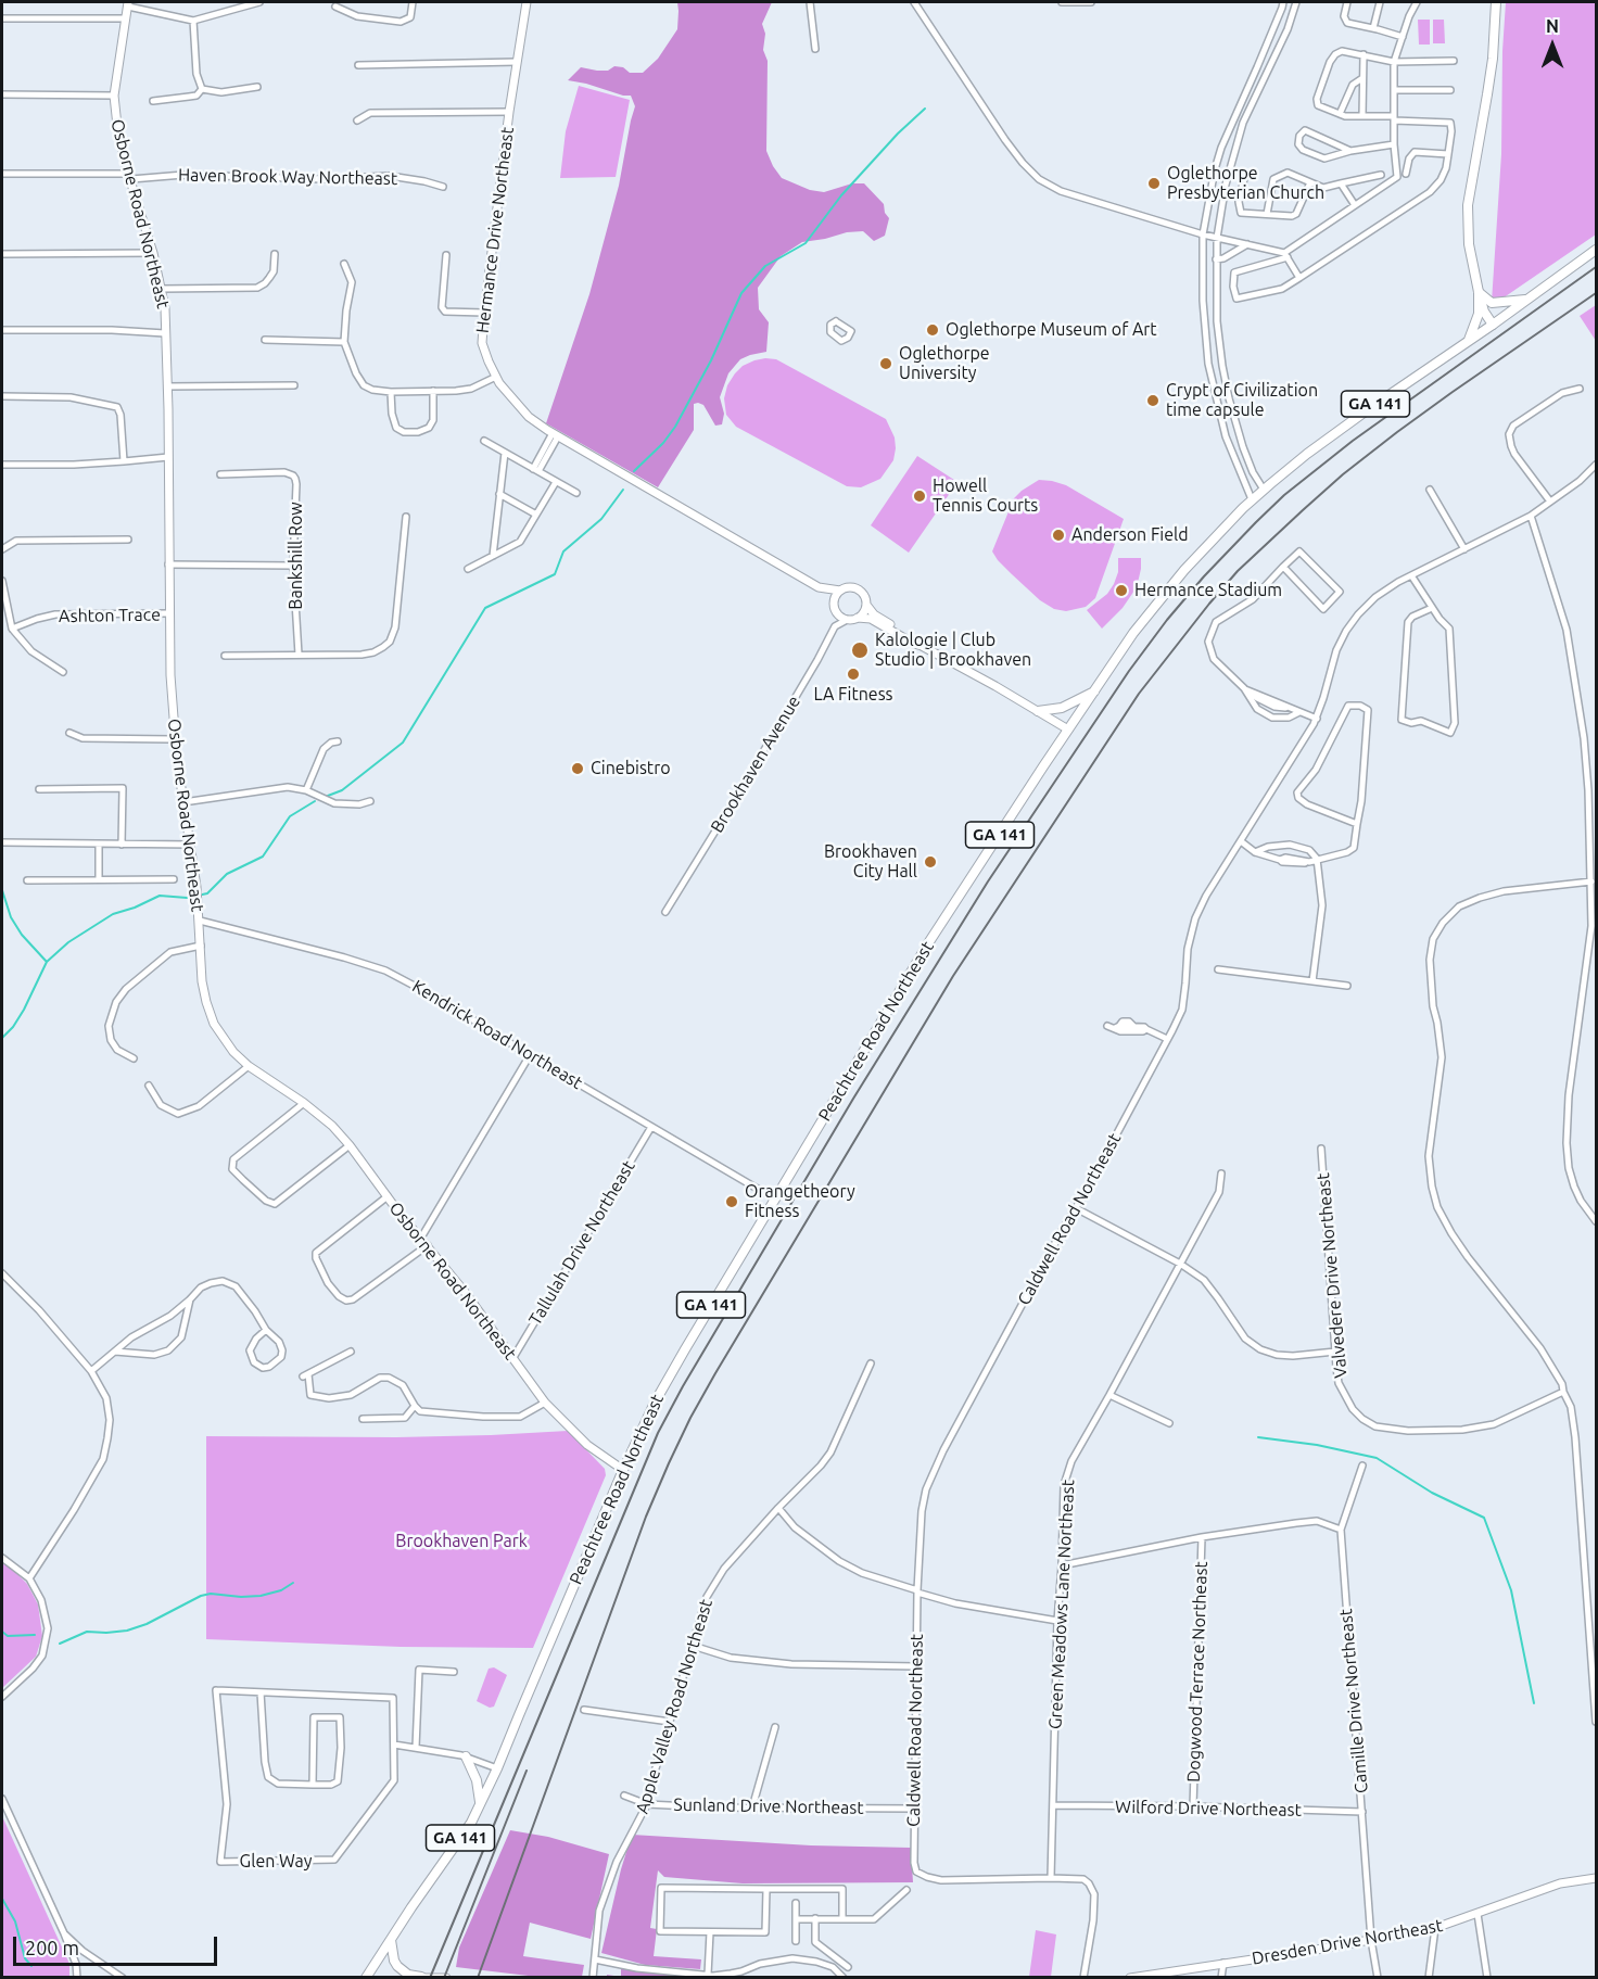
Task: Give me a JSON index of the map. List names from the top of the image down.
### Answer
{
  "streets": {
    "highway": ["GA 141", "Peachtree Road Northeast"],
    "street": [
      "Haven Brook Way Northeast",
      "Osborne Road Northeast",
      "Hermance Drive Northeast",
      "Bankshill Row",
      "Ashton Trace",
      "Brookhaven Avenue",
      "Kendrick Road Northeast",
      "Caldwell Road Northeast",
      "Tallulah Drive Northeast",
      "Valvedere Drive Northeast",
      "Green Meadows Lane Northeast",
      "Dogwood Terrace Northeast",
      "Camille Drive Northeast",
      "Apple Valley Road Northeast",
      "Sunland Drive Northeast",
      "Wilford Drive Northeast",
      "Glen Way",
      "Dresden Drive Northeast"
    ]
  },
  "crossings": [
    ["Haven Brook Way Northeast", "Osborne Road Northeast"],
    ["Osborne Road Northeast", "Ashton Trace"],
    ["Osborne Road Northeast", "Peachtree Road Northeast"],
    ["Osborne Road Northeast", "Kendrick Road Northeast"],
    ["Osborne Road Northeast", "Tallulah Drive Northeast"],
    ["Hermance Drive Northeast", "Peachtree Road Northeast"],
    ["Peachtree Road Northeast", "Kendrick Road Northeast"],
    ["Kendrick Road Northeast", "Tallulah Drive Northeast"],
    ["Caldwell Road Northeast", "Green Meadows Lane Northeast"],
    ["Caldwell Road Northeast", "Sunland Drive Northeast"],
    ["Green Meadows Lane Northeast", "Wilford Drive Northeast"],
    ["Dogwood Terrace Northeast", "Wilford Drive Northeast"],
    ["Camille Drive Northeast", "Wilford Drive Northeast"],
    ["Camille Drive Northeast", "Dresden Drive Northeast"],
    ["Apple Valley Road Northeast", "Sunland Drive Northeast"]
  ],
  "parks": ["Brookhaven Park"],
  "places": [
    "Oglethorpe Presbyterian Church",
    "Oglethorpe Museum of Art",
    "Oglethorpe University",
    "Crypt of Civilization time capsule",
    "Howell Tennis Courts",
    "Anderson Field",
    "Hermance Stadium",
    "Kalologie | Club Studio | Brookhaven",
    "LA Fitness",
    "Cinebistro",
    "Brookhaven City Hall",
    "Orangetheory Fitness"
  ],
  "scale_bar": "200 m",
  "north": "top"
}
